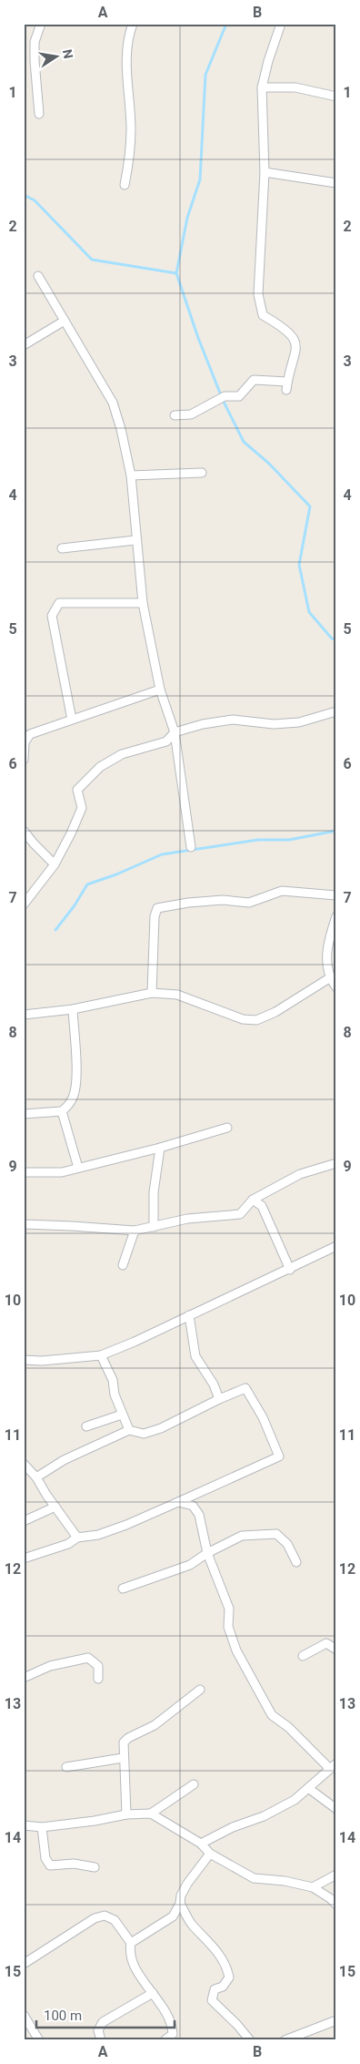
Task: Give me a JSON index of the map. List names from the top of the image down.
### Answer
{
  "scale_bar": "100 m",
  "north": "right",
  "grid": {
    "columns": ["A", "B"],
    "rows": [
      "1",
      "2",
      "3",
      "4",
      "5",
      "6",
      "7",
      "8",
      "9",
      "10",
      "11",
      "12",
      "13",
      "14",
      "15"
    ]
  }
}
